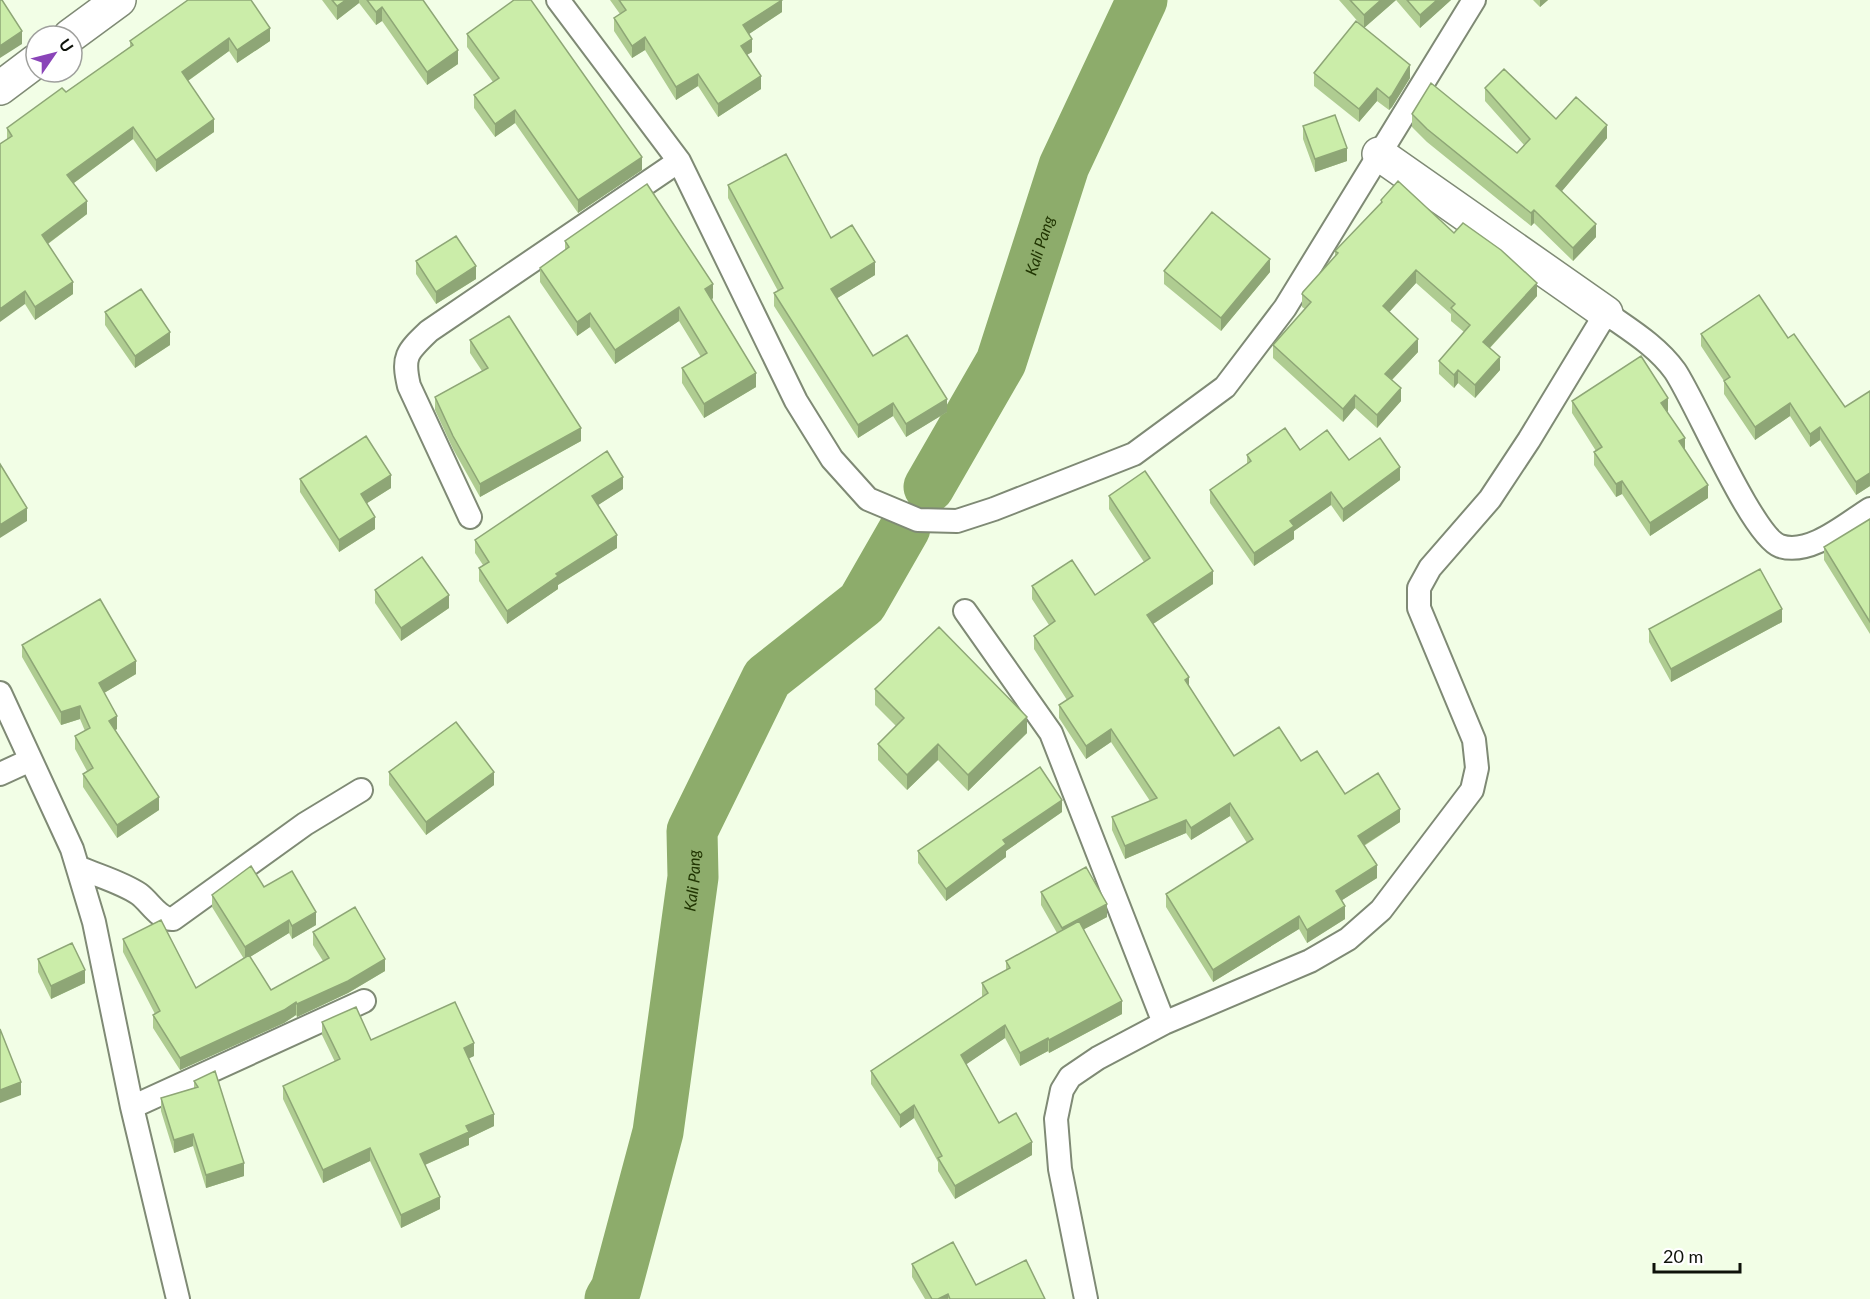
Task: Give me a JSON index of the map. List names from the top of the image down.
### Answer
{
  "water": ["Kali Pang"],
  "scale_bar": "20 m",
  "north": "top right"
}
